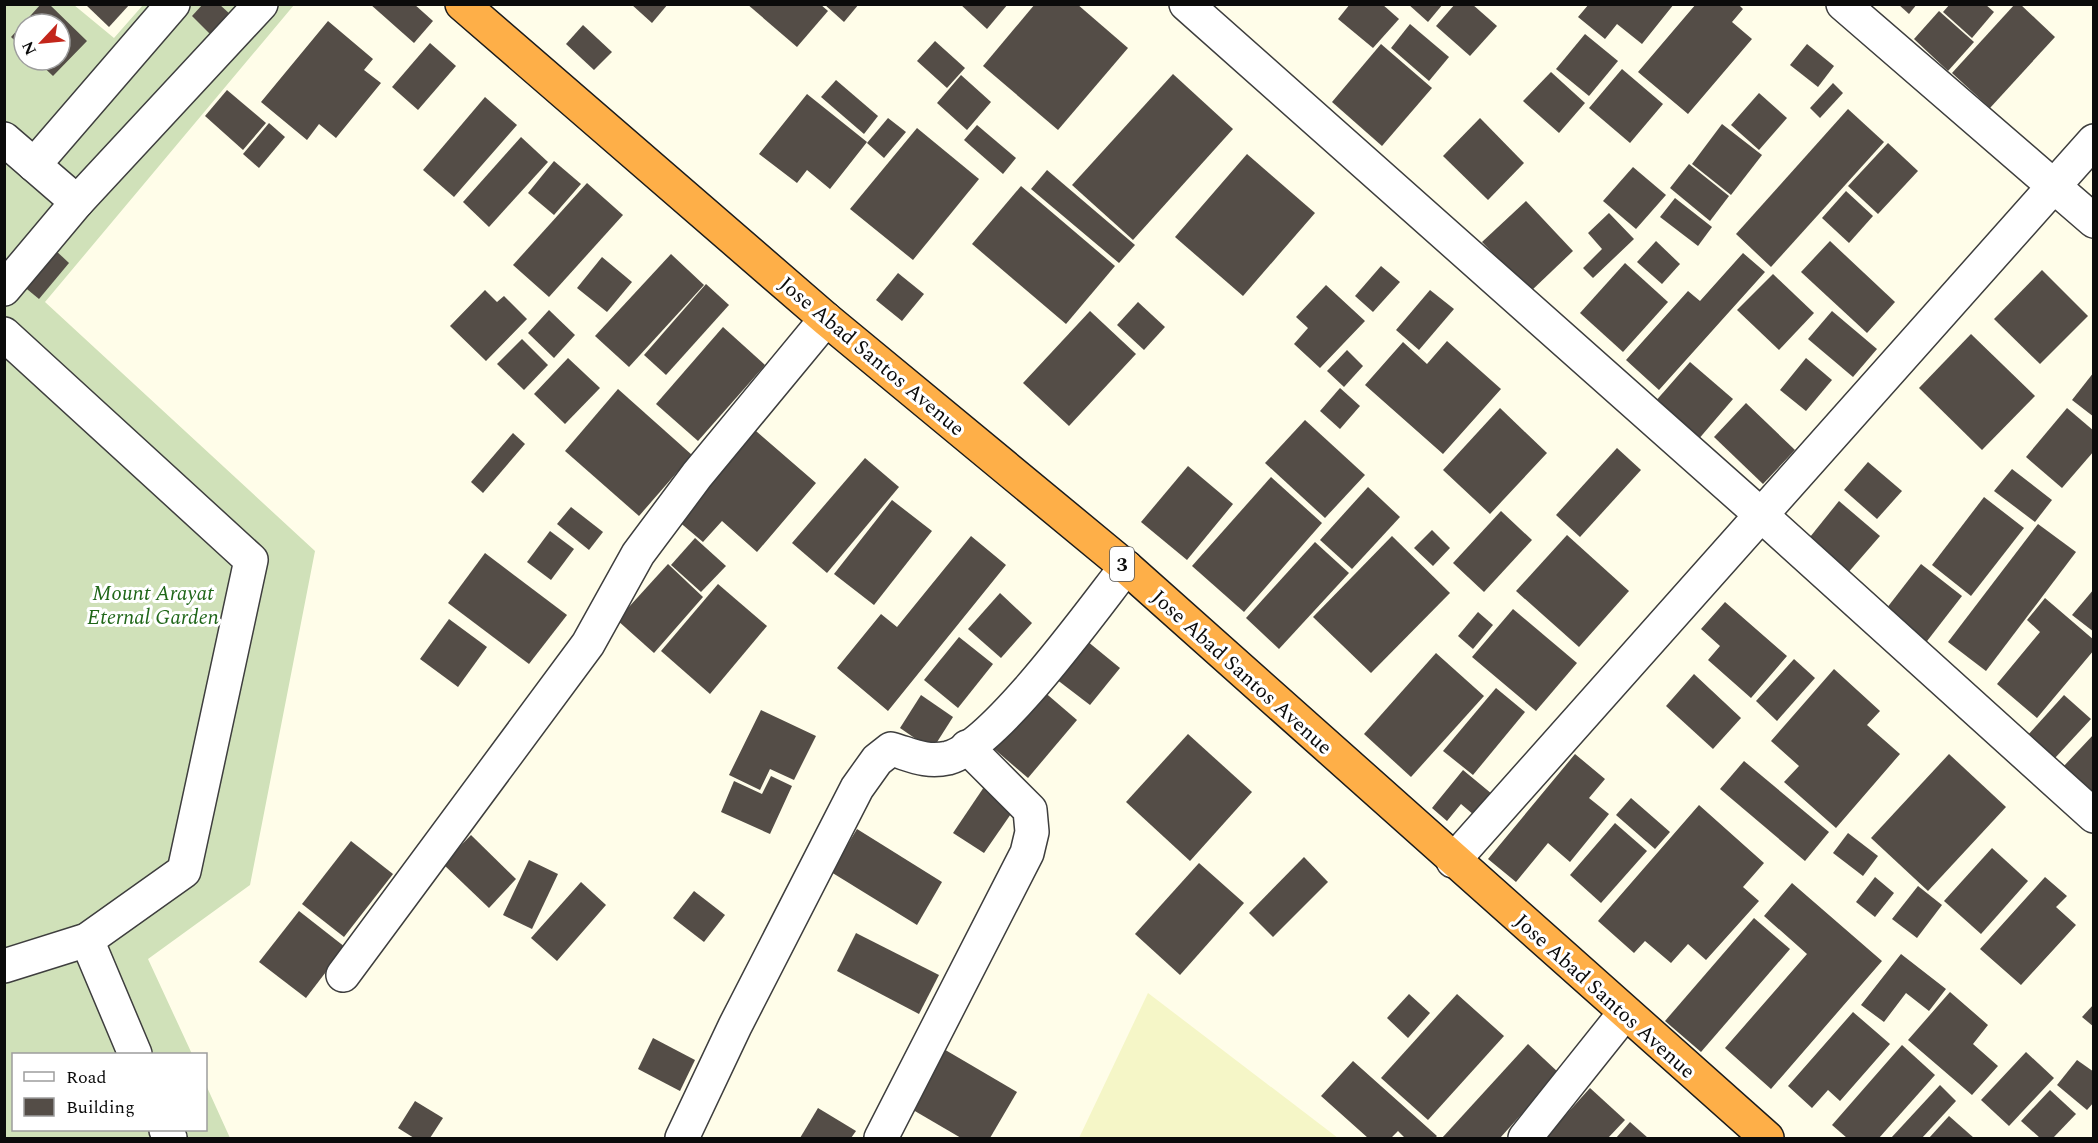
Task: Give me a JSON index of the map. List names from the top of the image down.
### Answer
{
  "streets": {
    "highway": ["Jose Abad Santos Avenue", "3"]
  },
  "parks": ["Mount Arayat Eternal Garden"],
  "legend": ["Road", "Building"],
  "north": "bottom left"
}
